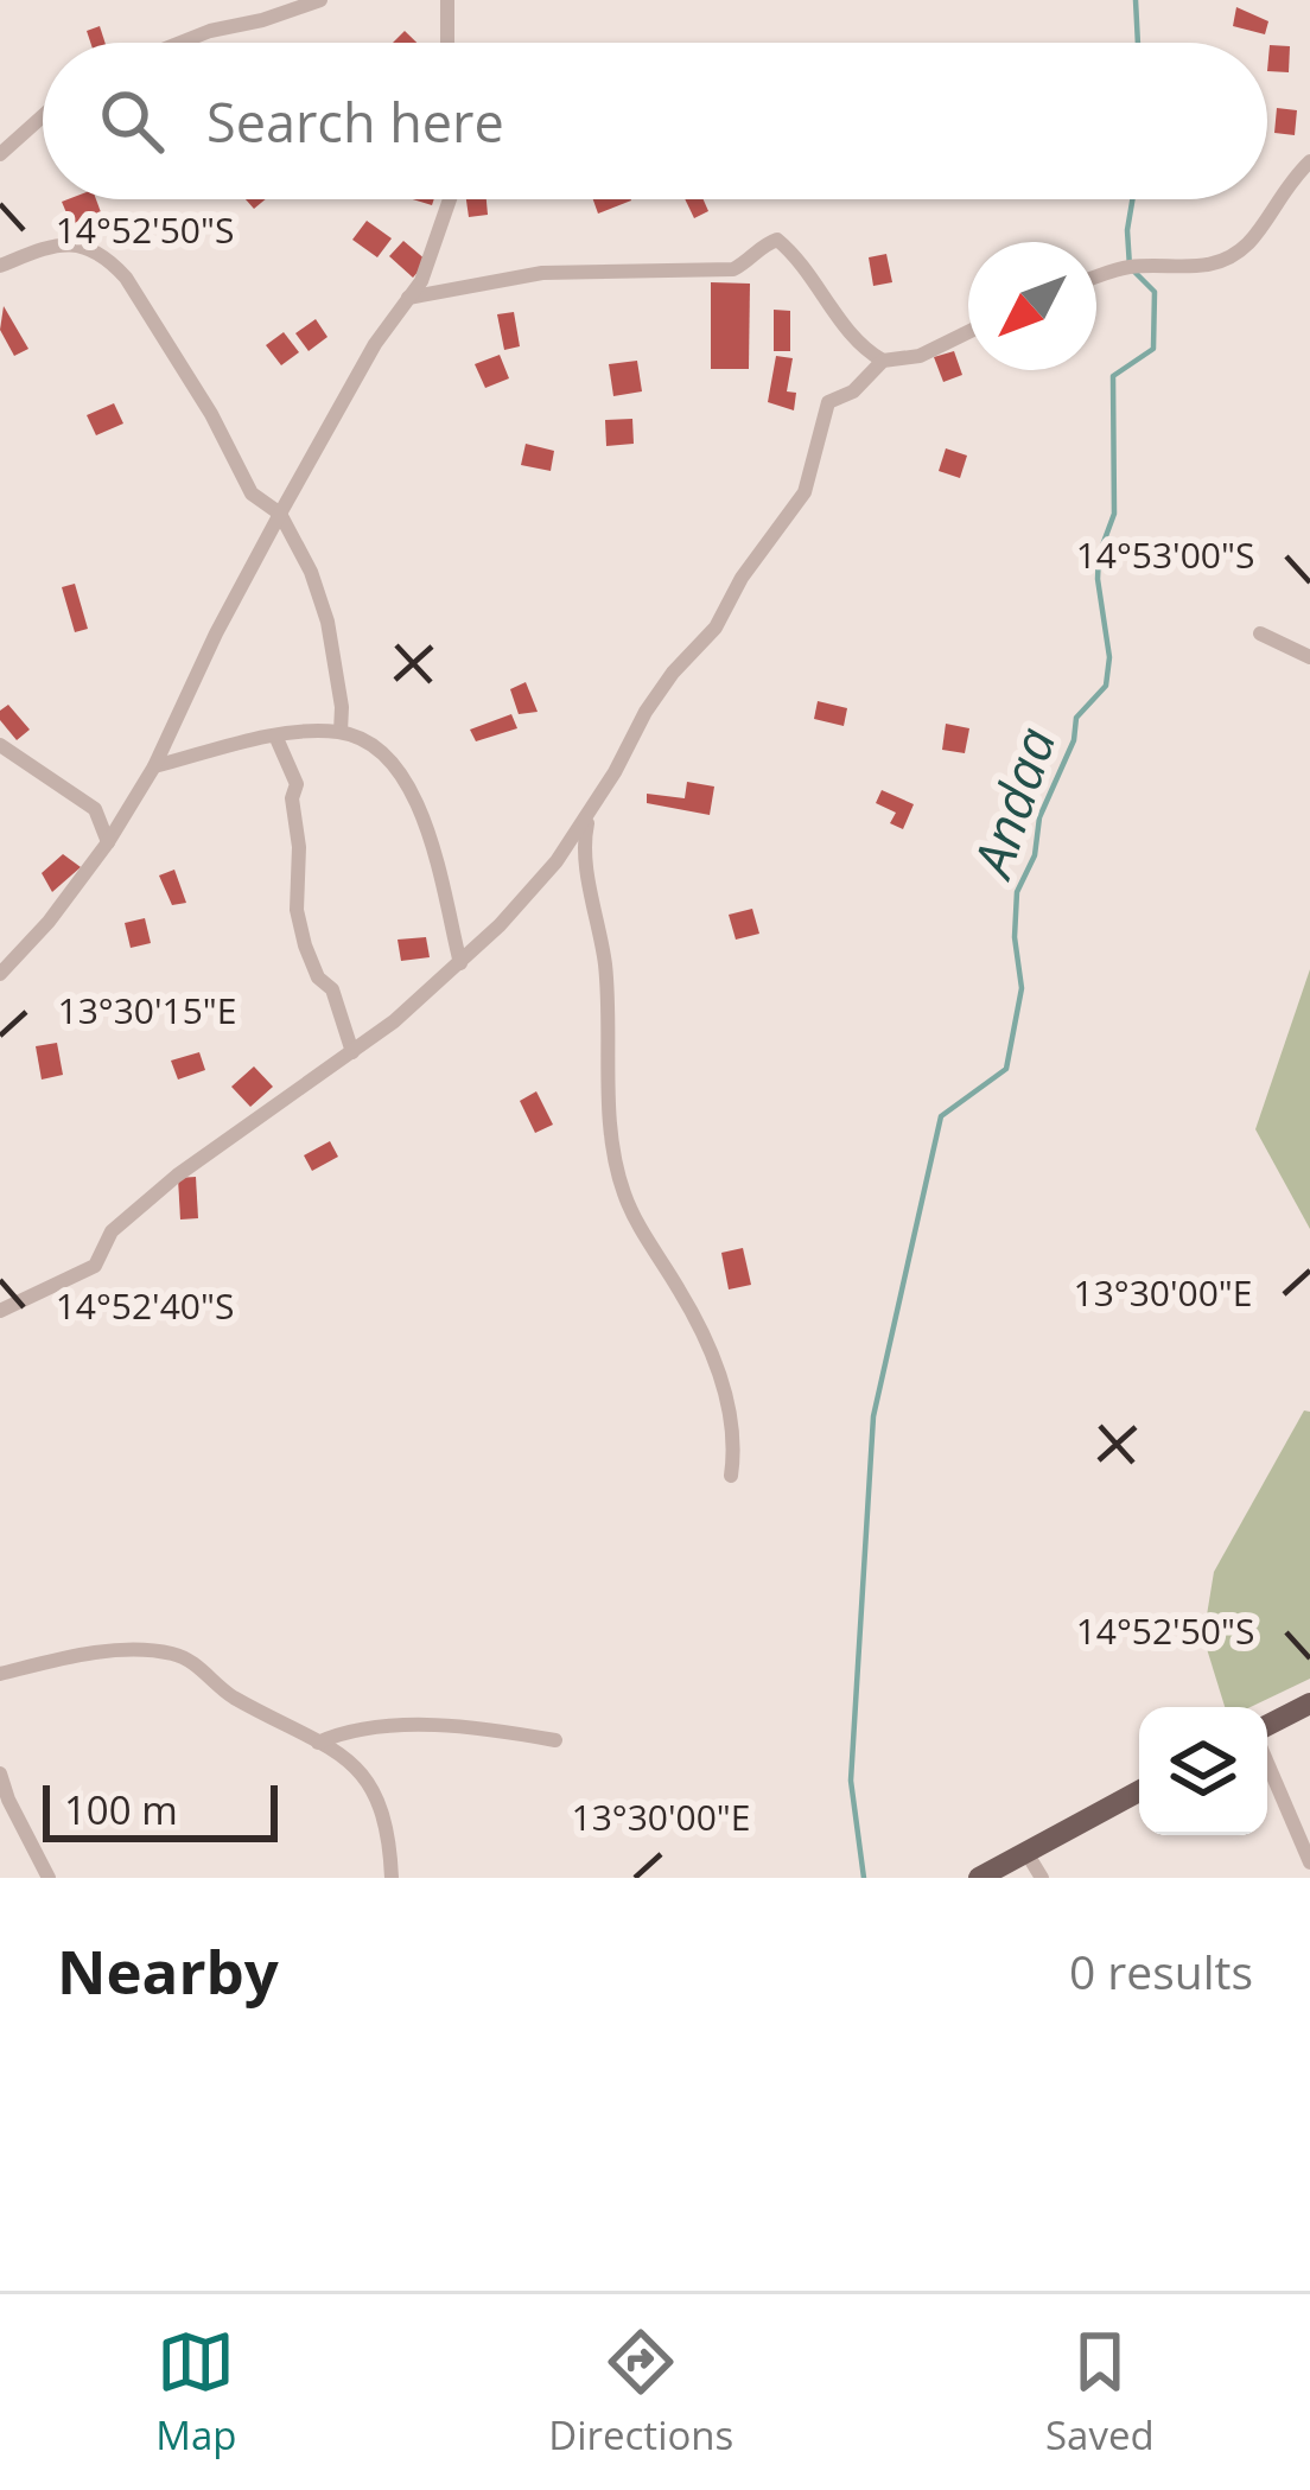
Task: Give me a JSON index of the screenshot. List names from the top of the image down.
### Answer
{
  "water": ["Andaa"],
  "scale_bar": "100 m",
  "north": "bottom left",
  "page": {
    "search": "Search here",
    "scale": "100 m",
    "heading": ["Nearby", "0 results"],
    "nav": ["Map", "Directions", "Saved"]
  },
  "coordinates": [
    "14°52'50\"S",
    "14°53'00\"S",
    "13°30'15\"E",
    "13°30'00\"E",
    "14°52'40\"S"
  ]
}
